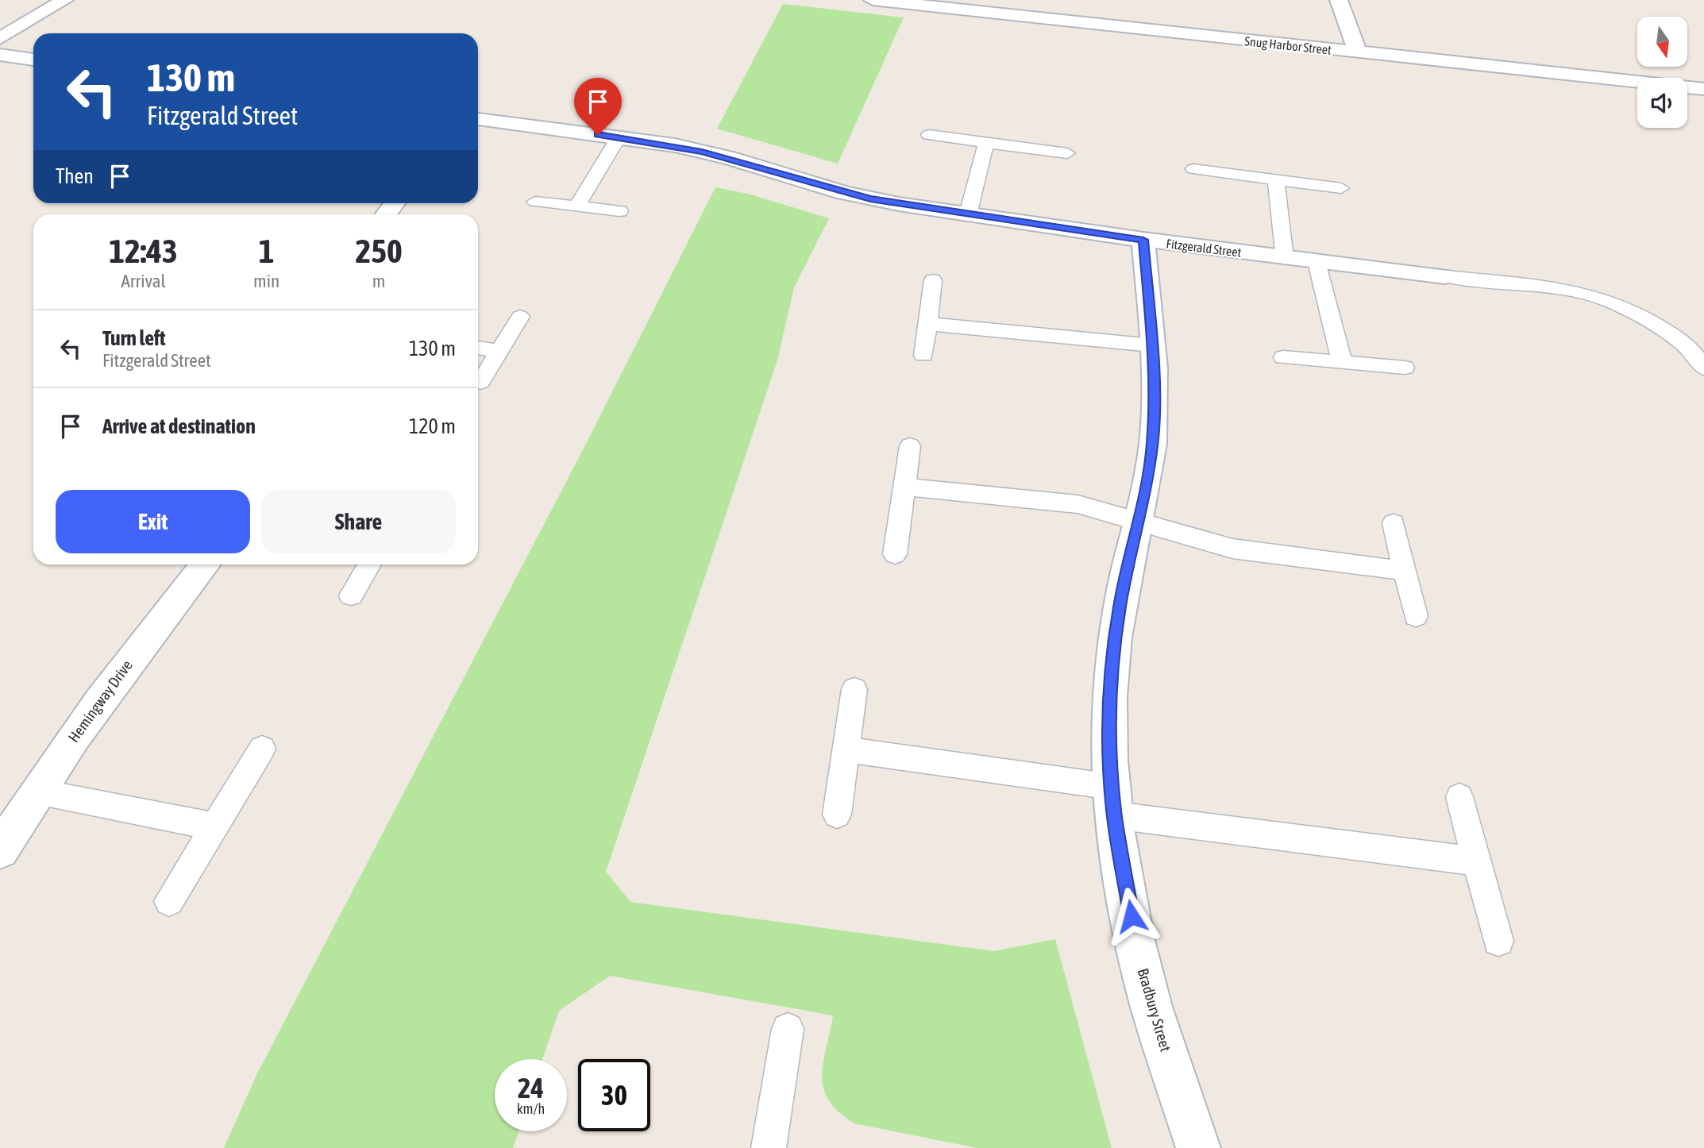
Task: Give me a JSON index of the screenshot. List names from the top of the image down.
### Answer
{
  "streets": {
    "street": [
      "Snug Harbor Street",
      "Fitzgerald Street",
      "Hemingway Drive",
      "Bradbury Street"
    ]
  },
  "crossings": [
    ["Fitzgerald Street", "Bradbury Street"]
  ],
  "north": "bottom",
  "page": {
    "turn": ["130 m", "Fitzgerald Street"],
    "then": "Then",
    "eta": [
      "12:43",
      "Arrival",
      "1",
      "min",
      "250",
      "m"
    ],
    "list": [
      {
        "name": "Turn left",
        "note": "Fitzgerald Street",
        "value": "130 m"
      },
      {
        "name": "Arrive at destination",
        "value": "120 m"
      }
    ],
    "buttons": ["Exit", "Share"],
    "speed": "24 km/h",
    "limit": "30"
  }
}
